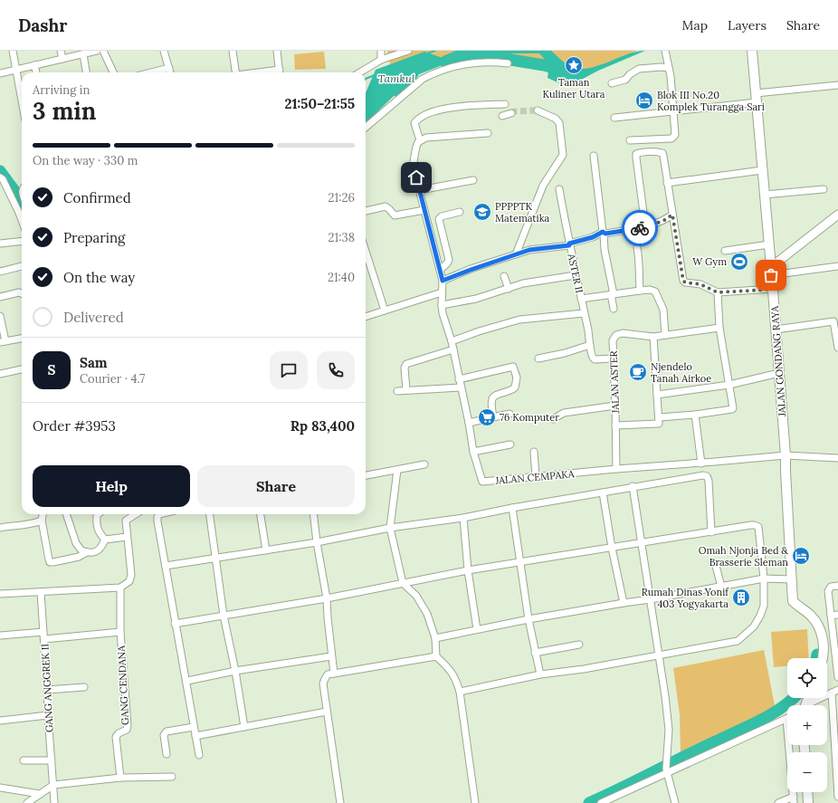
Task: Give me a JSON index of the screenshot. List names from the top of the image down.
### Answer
{
  "streets": {
    "main road": ["JALAN GONDANG RAYA"],
    "street": [
      "ASTER II",
      "JALAN ASTER",
      "JALAN CEMPAKA",
      "GANG CENDANA",
      "GANG ANGGREK II"
    ]
  },
  "crossings": [
    ["ASTER II", "JALAN ASTER"],
    ["JALAN GONDANG RAYA", "JALAN CEMPAKA"],
    ["JALAN ASTER", "JALAN CEMPAKA"]
  ],
  "water": ["Tamkul"],
  "places": {
    "place": ["Taman Kuliner Utara"],
    "hotel": ["Blok III No.20 Komplek Turangga Sari", "Omah Njonja Bed & Brasserie Sleman"],
    "school or university": ["PPPPTK Matematika"],
    "sports": ["W Gym"],
    "cafe": ["Njendelo Tanah Airkoe"],
    "supermarket": ["76 Komputer"],
    "building": ["Rumah Dinas Yonif 403 Yogyakarta"]
  },
  "page": {
    "header": "Dashr",
    "nav": ["Map", "Layers", "Share"],
    "heading": ["3 min", "Arriving in", "21:50–21:55"],
    "panel": [
      "Sam",
      "Courier · 4.7",
      "Order #3953",
      "Rp 83,400"
    ],
    "bar": "On the way · 330 m",
    "list": [
      ["Confirmed", "21:26"],
      ["Preparing", "21:38"],
      ["On the way", "21:40"],
      "Delivered"
    ],
    "round": "S",
    "buttons": ["Help", "Share"],
    "map_buttons": ["+", "−"]
  }
}
